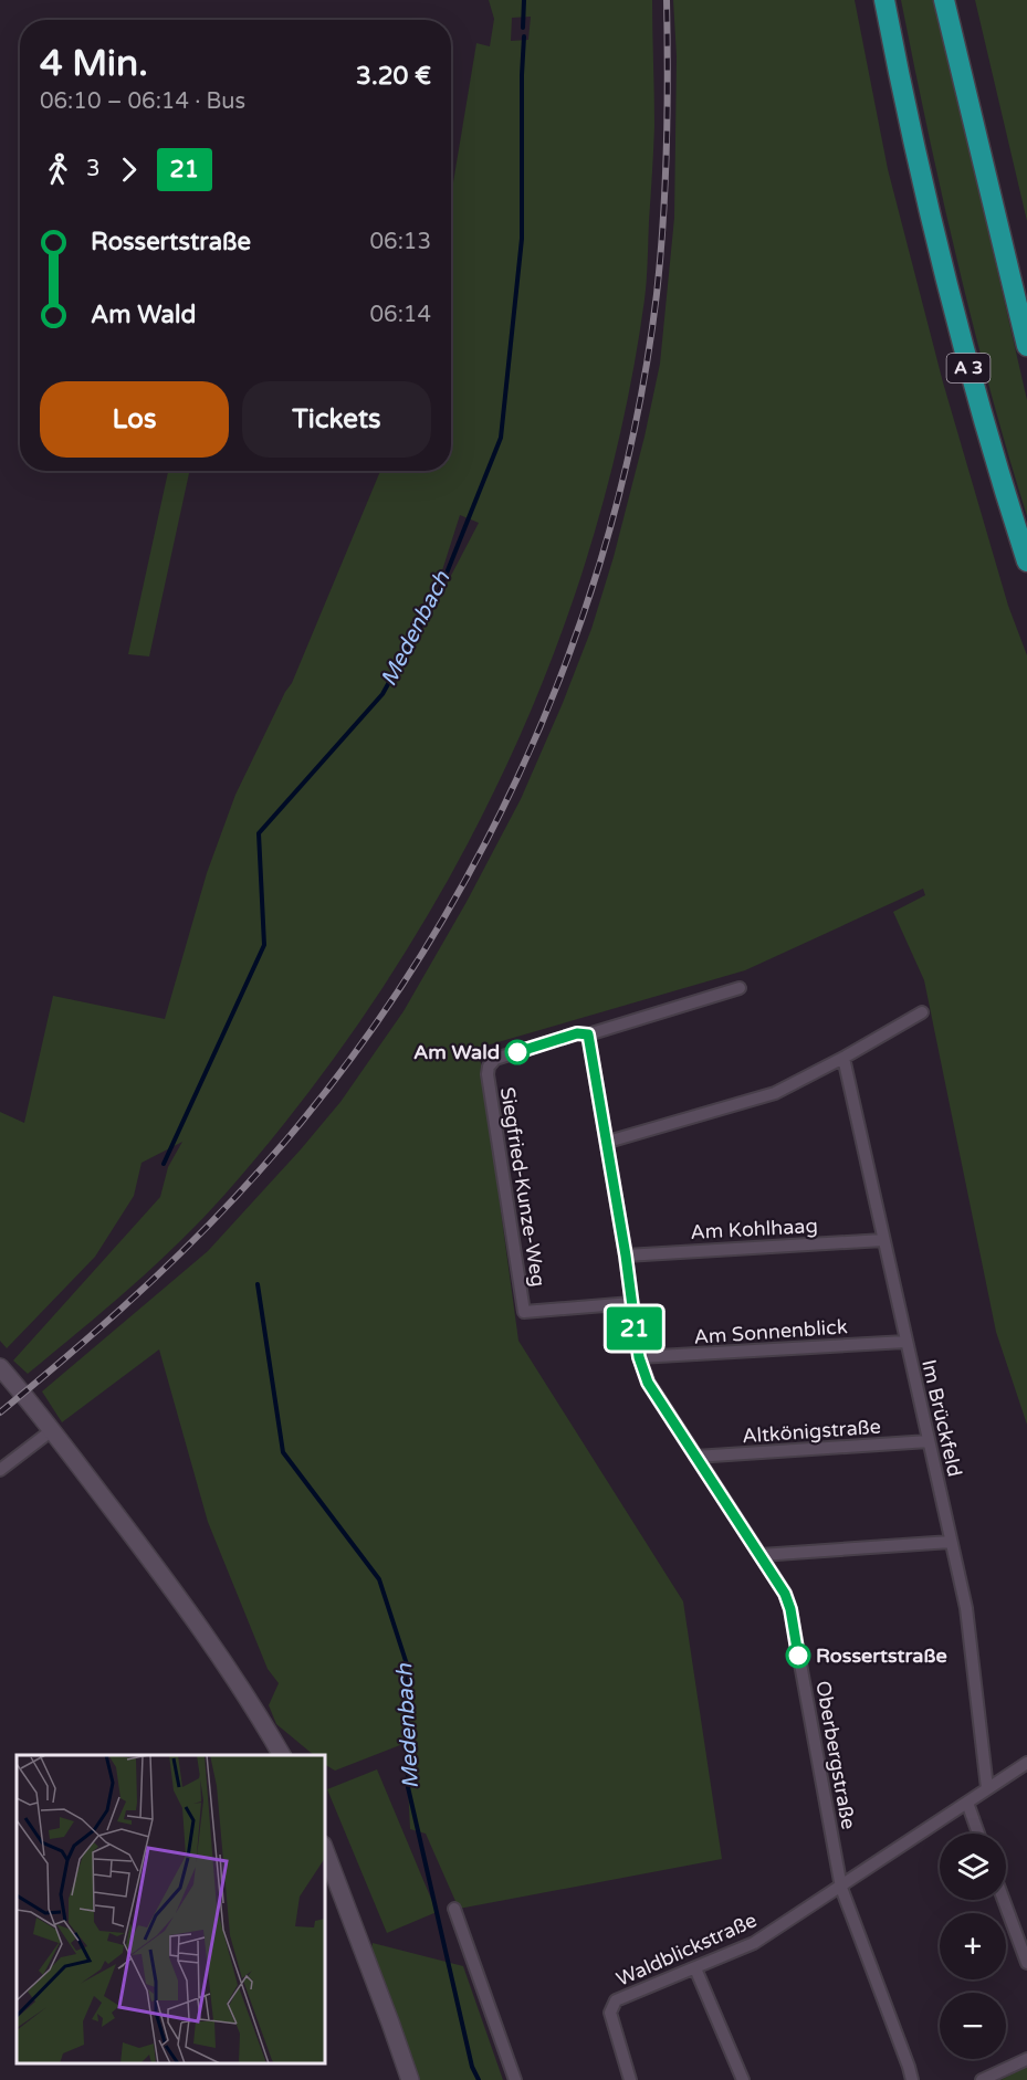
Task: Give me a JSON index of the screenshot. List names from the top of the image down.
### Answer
{
  "streets": {
    "highway": ["A 3"],
    "street": [
      "Siegfried-Kunze-Weg",
      "Am Kohlhaag",
      "Am Sonnenblick",
      "Im Brückfeld",
      "Altkönigstraße",
      "Oberbergstraße",
      "Waldblickstraße"
    ]
  },
  "crossings": [
    ["Siegfried-Kunze-Weg", "Oberbergstraße"],
    ["Am Kohlhaag", "Im Brückfeld"],
    ["Am Kohlhaag", "Oberbergstraße"],
    ["Am Sonnenblick", "Im Brückfeld"],
    ["Am Sonnenblick", "Oberbergstraße"],
    ["Im Brückfeld", "Altkönigstraße"],
    ["Im Brückfeld", "Waldblickstraße"],
    ["Altkönigstraße", "Oberbergstraße"],
    ["Oberbergstraße", "Waldblickstraße"]
  ],
  "water": ["Medenbach"],
  "places": ["Am Wald", "Rossertstraße"],
  "lines": ["bus line 21"],
  "page": {
    "on_map": "21",
    "heading": ["4 Min.", "06:10 – 06:14 · Bus", "3.20 €"],
    "legs": ["3", "21"],
    "list": [
      {
        "name": "Rossertstraße",
        "value": "06:13"
      },
      {
        "name": "Am Wald",
        "value": "06:14"
      }
    ],
    "buttons": ["Los", "Tickets"],
    "map_buttons": ["+", "−"]
  }
}
